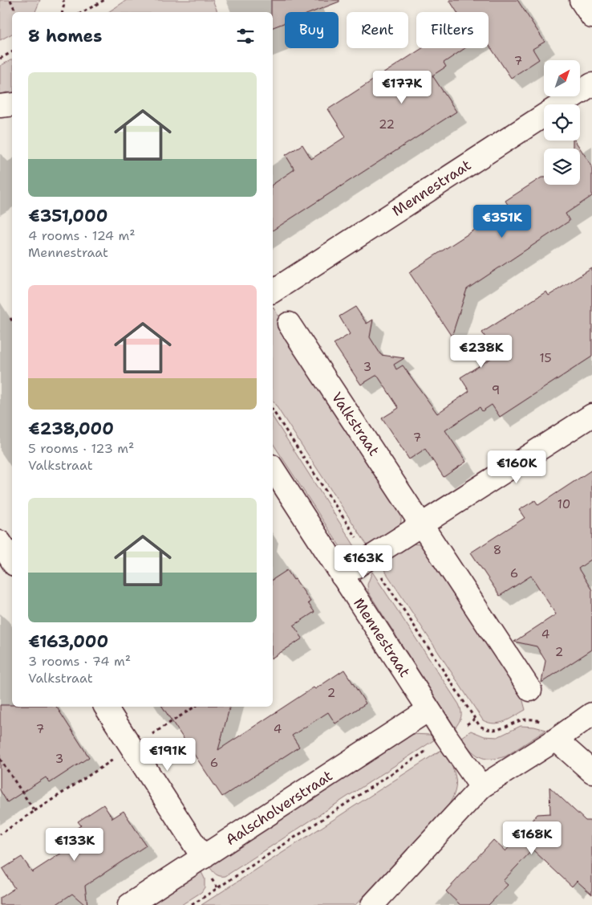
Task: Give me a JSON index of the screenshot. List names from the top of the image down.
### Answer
{
  "streets": {
    "street": ["Mennestraat", "Valkstraat", "Aalscholverstraat"]
  },
  "crossings": [
    ["Mennestraat", "Aalscholverstraat"]
  ],
  "house_numbers": [
    "7",
    "22",
    "15",
    "3",
    "9",
    "7",
    "10",
    "8",
    "6",
    "4",
    "2",
    "2",
    "7",
    "4",
    "3",
    "6"
  ],
  "north": "top right",
  "page": {
    "chip": ["Buy", "Rent", "Filters"],
    "heading": "8 homes",
    "list": [
      {
        "name": "€351,000",
        "note": "4 rooms · 124 m² · Mennestraat"
      },
      {
        "name": "€238,000",
        "note": "5 rooms · 123 m² · Valkstraat"
      },
      {
        "name": "€163,000",
        "note": "3 rooms · 74 m² · Valkstraat"
      }
    ],
    "price": [
      "€177K",
      "€351K",
      "€238K",
      "€160K",
      "€163K",
      "€191K",
      "€168K",
      "€133K"
    ]
  }
}
